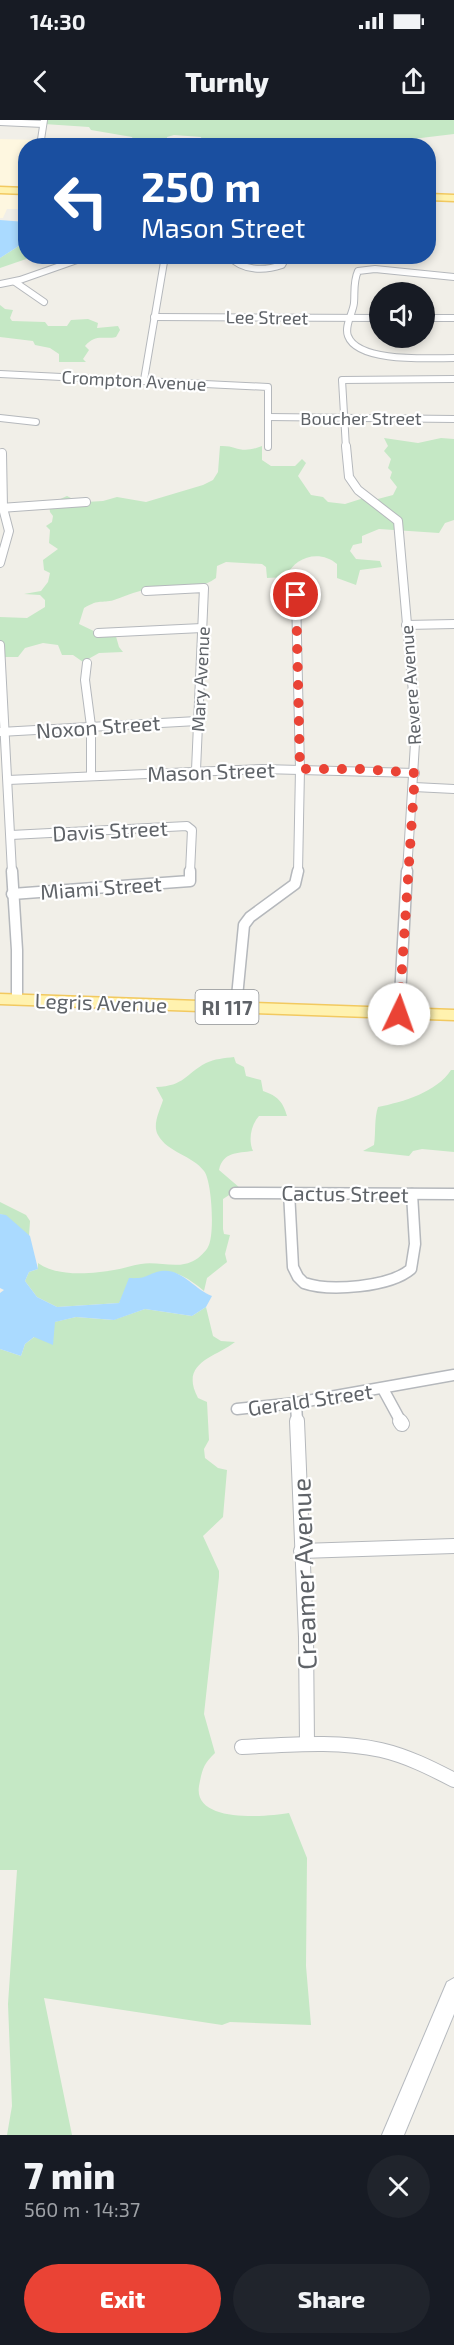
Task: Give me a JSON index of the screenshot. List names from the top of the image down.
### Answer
{
  "streets": {
    "main road": ["Legris Avenue", "RI 117"],
    "street": [
      "Lee Street",
      "Crompton Avenue",
      "Boucher Street",
      "Mary Avenue",
      "Revere Avenue",
      "Noxon Street",
      "Mason Street",
      "Davis Street",
      "Miami Street",
      "Cactus Street",
      "Gerald Street",
      "Creamer Avenue"
    ]
  },
  "crossings": [
    ["Crompton Avenue", "Boucher Street"],
    ["Boucher Street", "Revere Avenue"],
    ["Mary Avenue", "Noxon Street"],
    ["Mary Avenue", "Mason Street"],
    ["Revere Avenue", "Mason Street"],
    ["Revere Avenue", "Legris Avenue"],
    ["Davis Street", "Miami Street"],
    ["Gerald Street", "Creamer Avenue"]
  ],
  "page": {
    "status": "14:30",
    "header": "Turnly",
    "turn": ["250 m", "Mason Street"],
    "heading": ["7 min", "560 m · 14:37"],
    "buttons": ["Exit", "Share"]
  }
}
